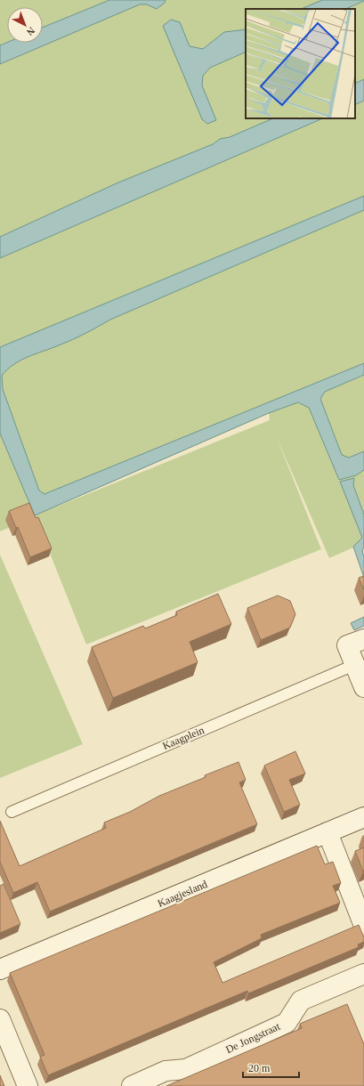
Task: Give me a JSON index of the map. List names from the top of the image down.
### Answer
{
  "streets": {
    "street": ["Kaagjesland", "De Jongstraat"],
    "lane": ["Kaagplein"]
  },
  "scale_bar": "20 m",
  "north": "bottom right"
}
